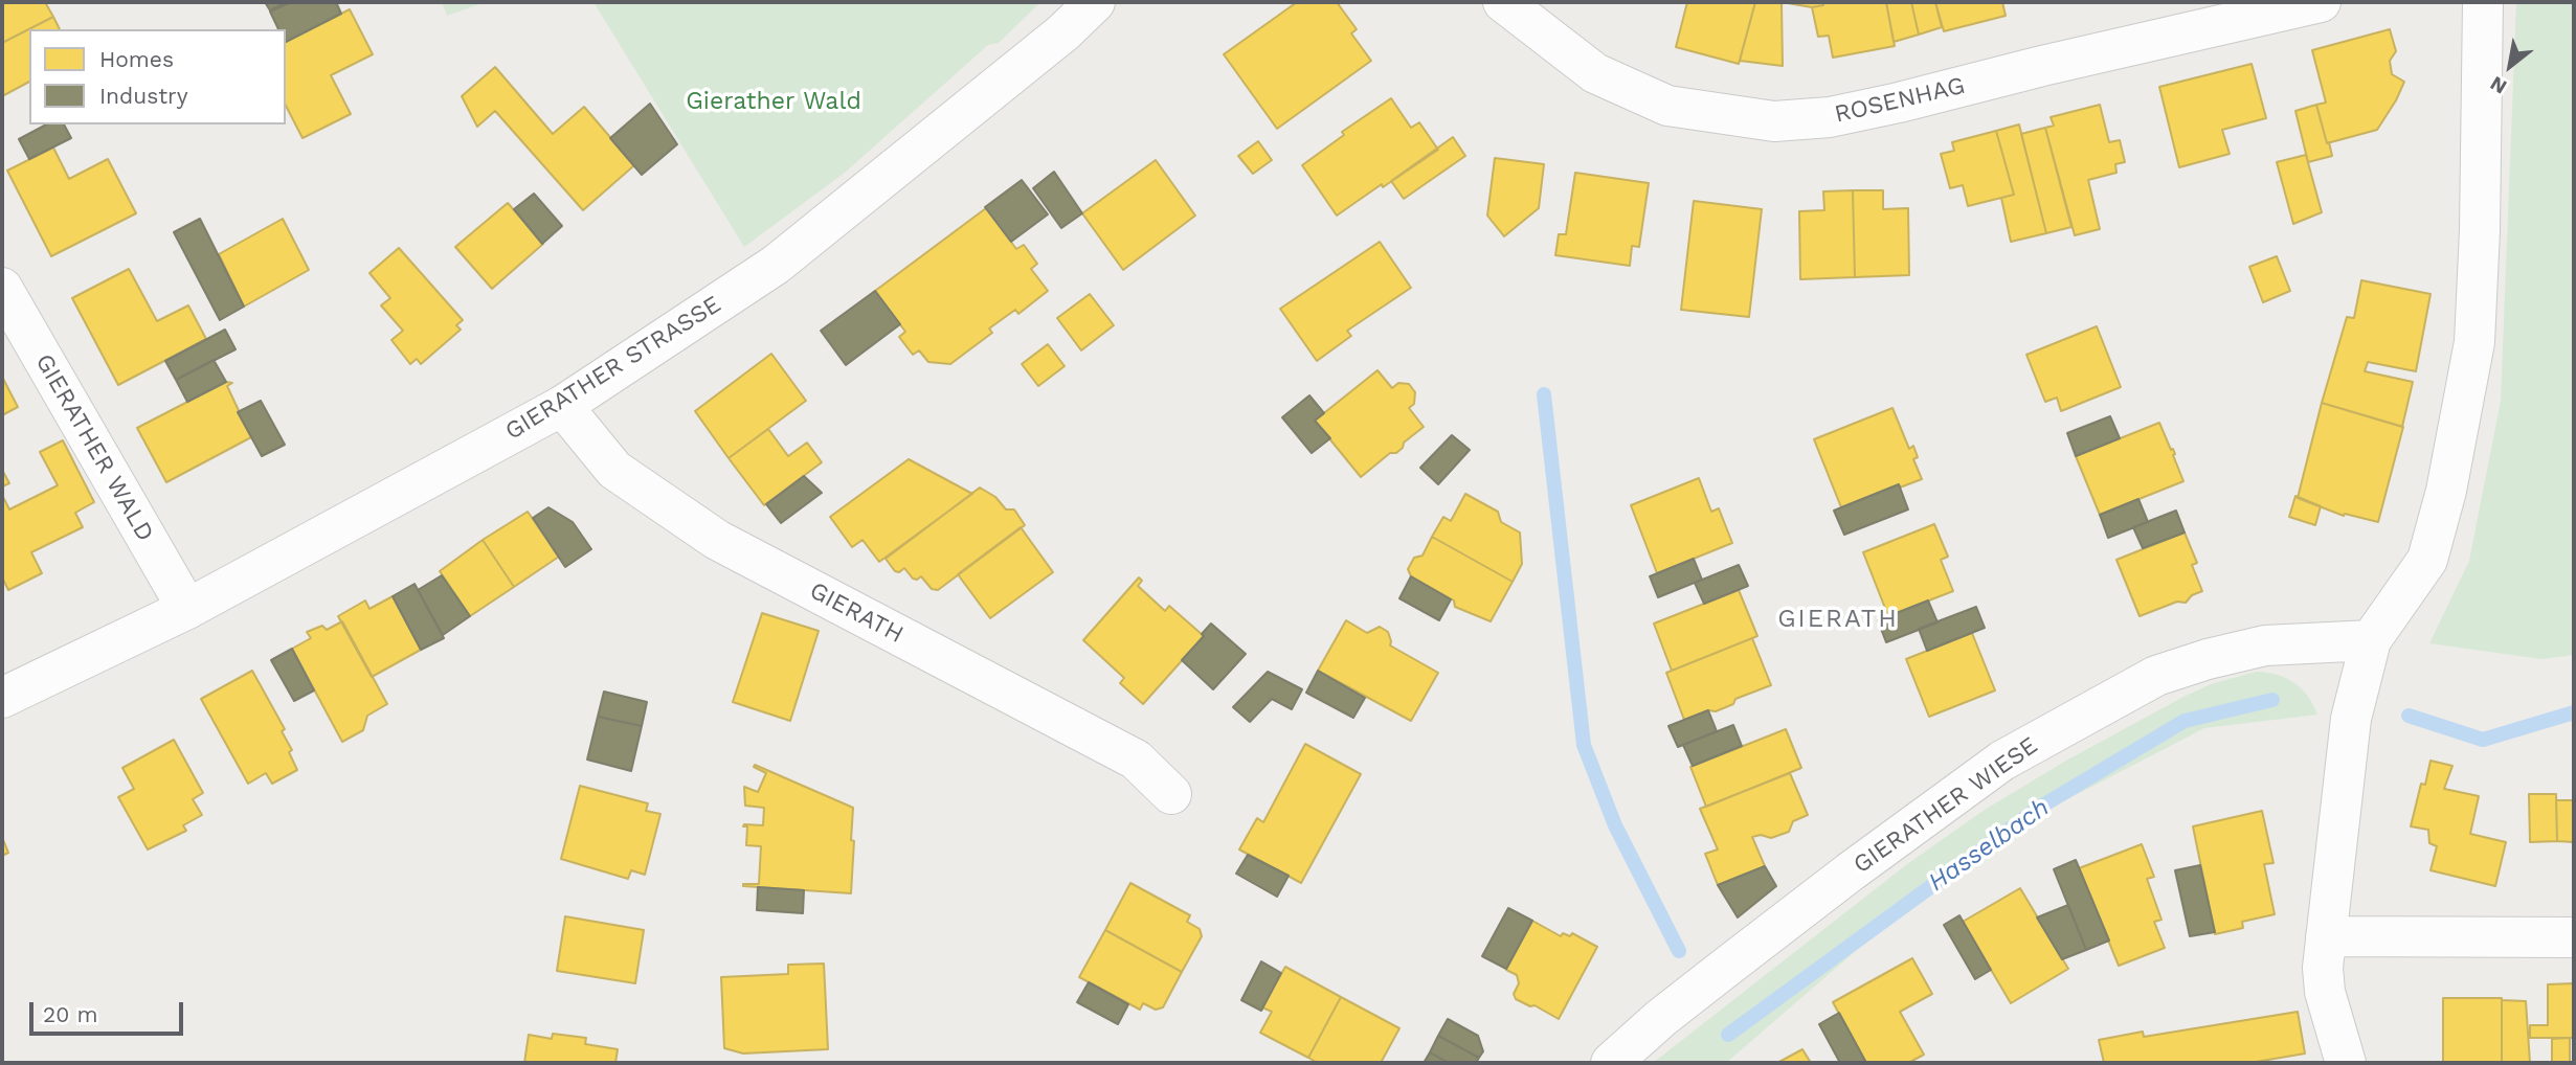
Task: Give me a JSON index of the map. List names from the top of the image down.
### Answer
{
  "streets": {
    "street": [
      "ROSENHAG",
      "GIERATHER STRASSE",
      "GIERATHER WALD",
      "GIERATH",
      "GIERATHER WIESE"
    ]
  },
  "crossings": [
    ["GIERATHER STRASSE", "GIERATHER WALD"],
    ["GIERATHER STRASSE", "GIERATH"]
  ],
  "districts": ["GIERATH"],
  "water": ["Hasselbach"],
  "parks": ["Gierather Wald"],
  "legend": ["Homes", "Industry"],
  "scale_bar": "20 m",
  "north": "bottom left"
}
